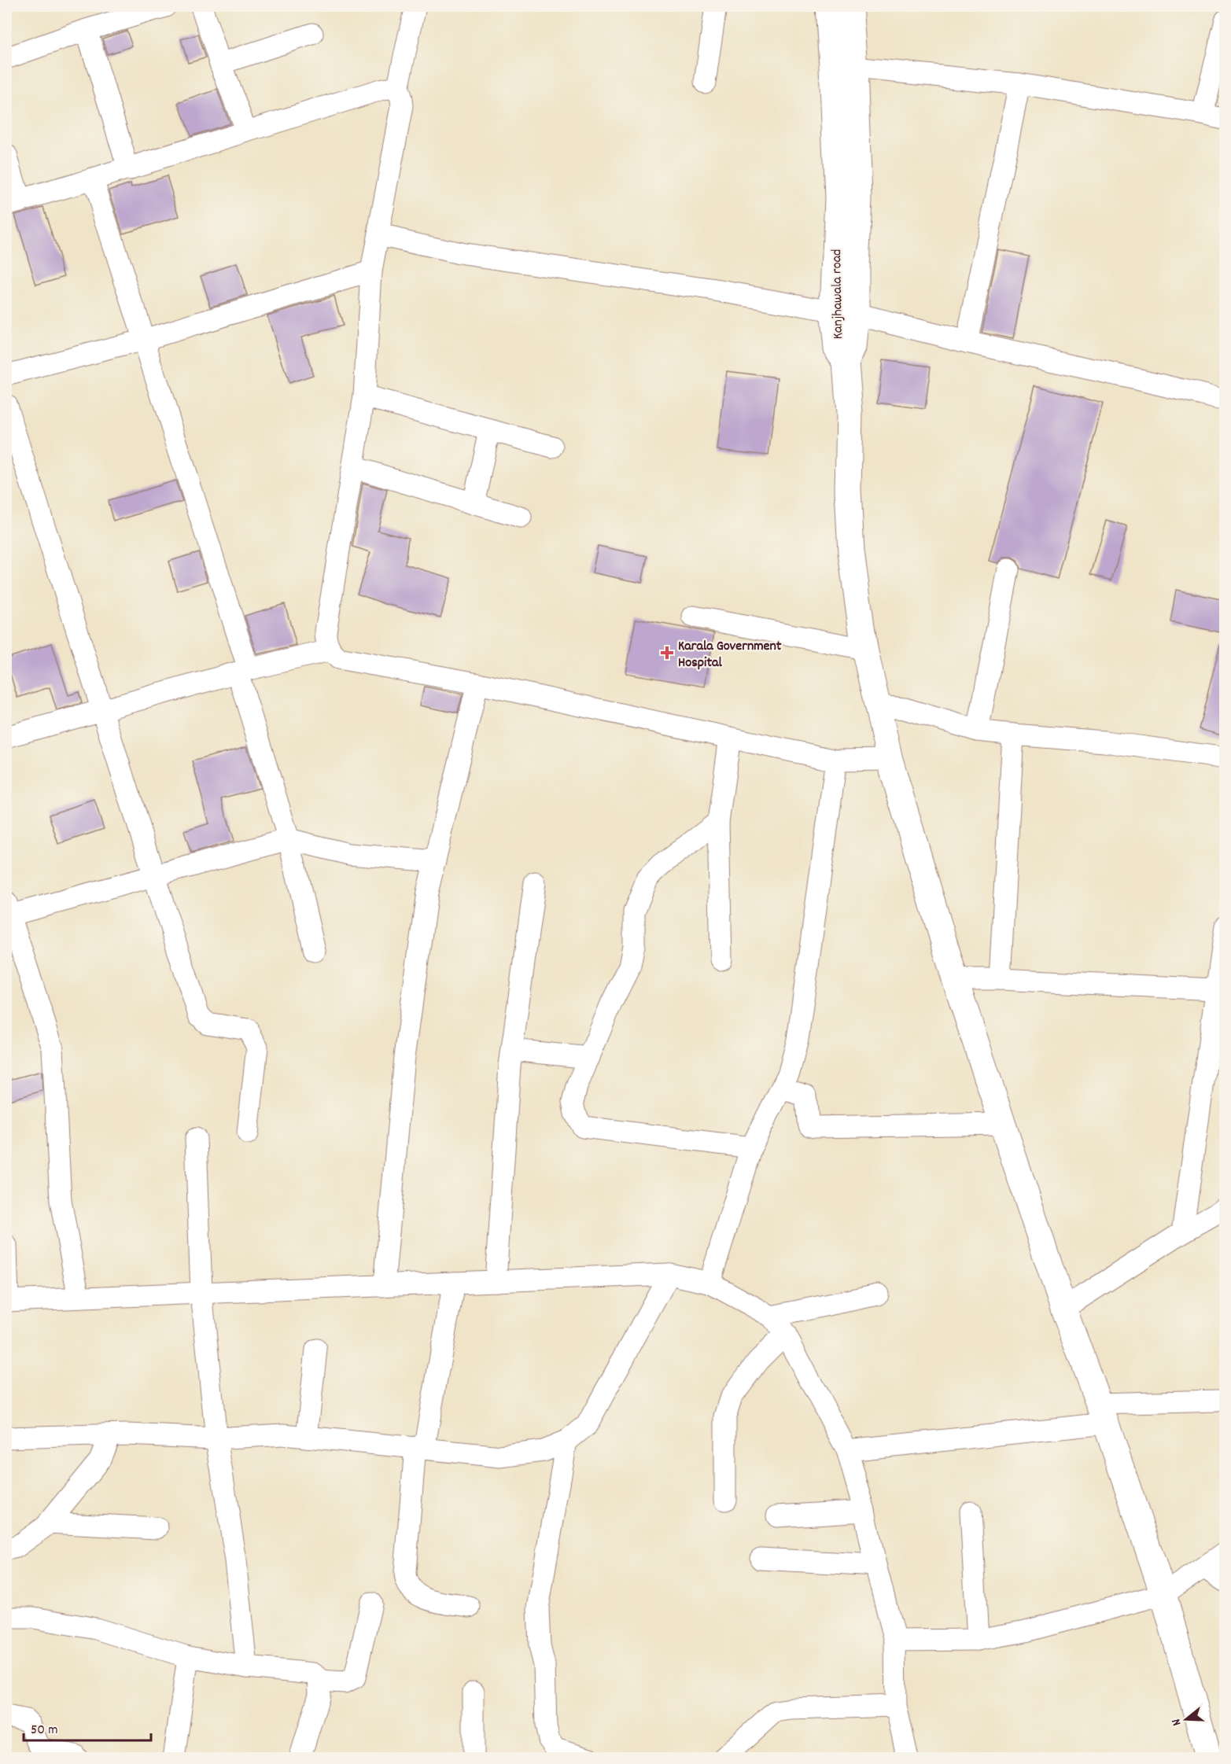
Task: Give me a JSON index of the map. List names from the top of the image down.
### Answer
{
  "streets": {
    "main road": ["Kanjhawala road"]
  },
  "places": {
    "health": ["Karala Government Hospital"]
  },
  "scale_bar": "50 m",
  "north": "left"
}
